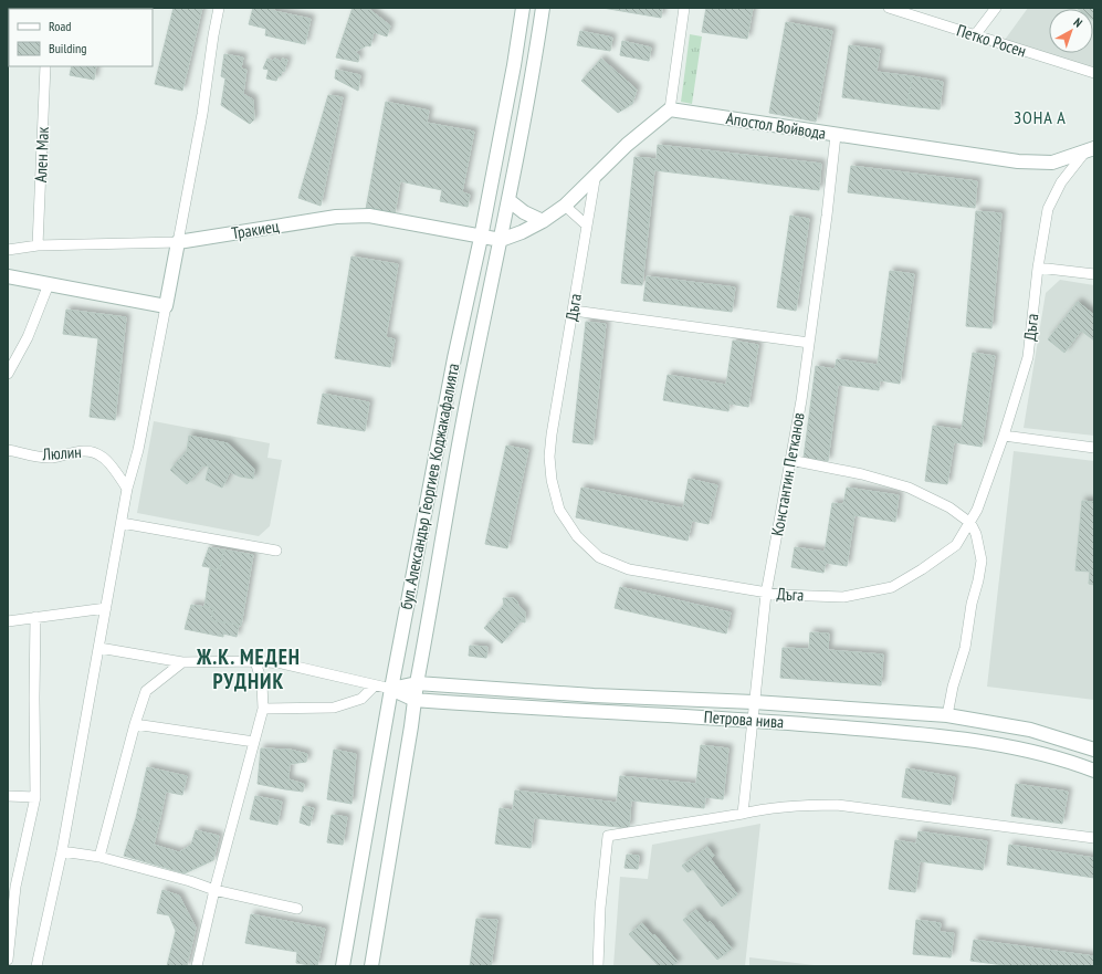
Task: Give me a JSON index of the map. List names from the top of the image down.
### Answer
{
  "streets": {
    "street": [
      "Петко Росен",
      "Апостол Войвода",
      "Ален Мак",
      "Тракиец",
      "Дъга",
      "Люлин",
      "Константин Петканов",
      "бул. Александър Георгиев Коджакафалията",
      "Петрова нива"
    ]
  },
  "crossings": [
    ["Апостол Войвода", "Дъга"],
    ["Апостол Войвода", "Константин Петканов"],
    ["Ален Мак", "Тракиец"],
    ["Тракиец", "бул. Александър Георгиев Коджакафалията"],
    ["Дъга", "Константин Петканов"],
    ["Константин Петканов", "Петрова нива"],
    ["бул. Александър Георгиев Коджакафалията", "Петрова нива"]
  ],
  "districts": ["ЗОНА А", "Ж.К. МЕДЕН РУДНИК"],
  "legend": ["Road", "Building"],
  "north": "top right"
}
